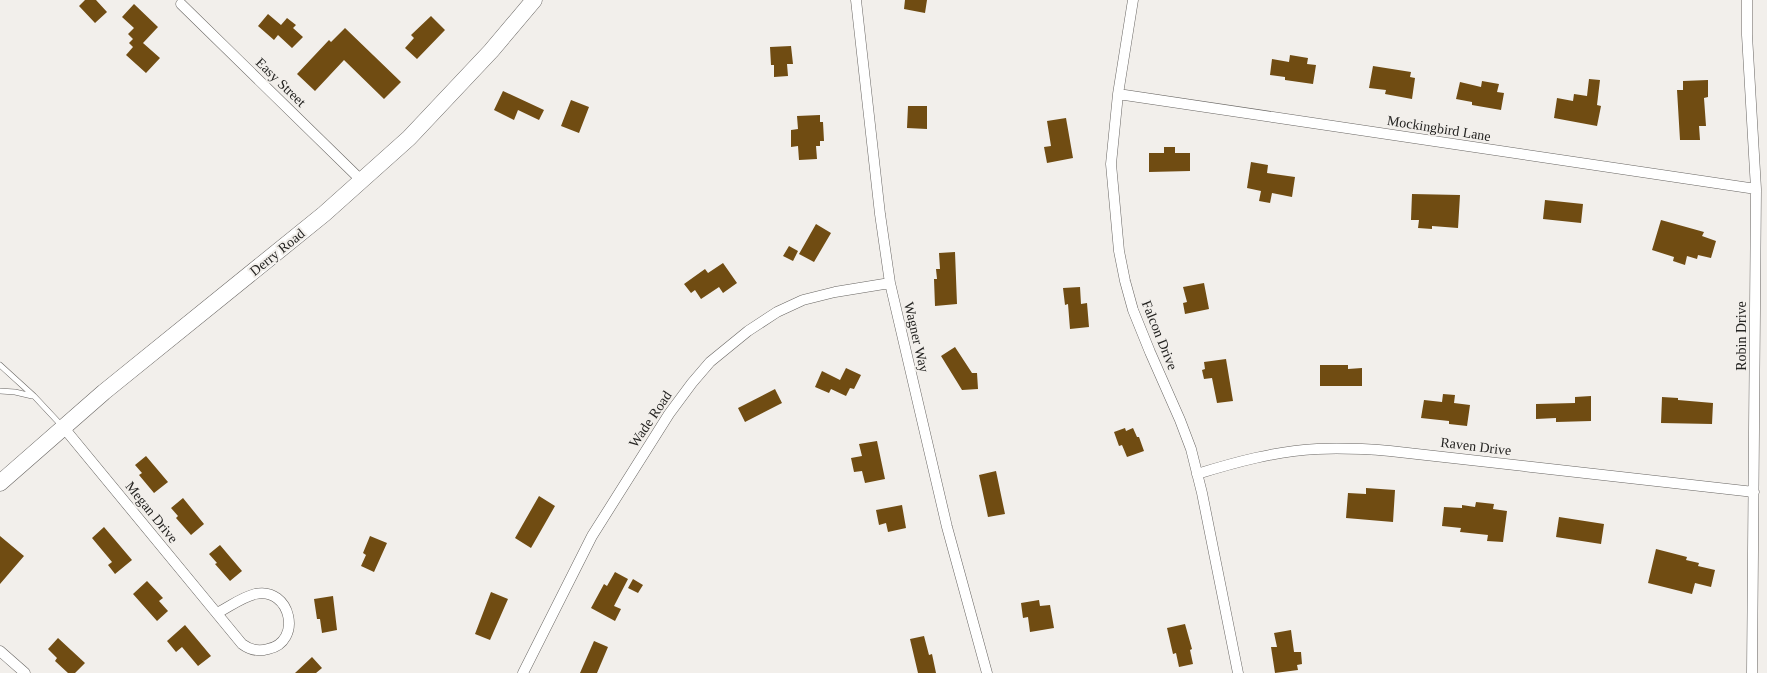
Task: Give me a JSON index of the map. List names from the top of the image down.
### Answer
{
  "streets": {
    "main road": ["Derry Road"],
    "street": [
      "Easy Street",
      "Mockingbird Lane",
      "Falcon Drive",
      "Robin Drive",
      "Wagner Way",
      "Wade Road",
      "Raven Drive",
      "Megan Drive"
    ]
  },
  "crossings": [
    ["Easy Street", "Derry Road"],
    ["Mockingbird Lane", "Falcon Drive"],
    ["Mockingbird Lane", "Robin Drive"],
    ["Derry Road", "Megan Drive"],
    ["Falcon Drive", "Raven Drive"],
    ["Robin Drive", "Raven Drive"],
    ["Wagner Way", "Wade Road"]
  ]
}
